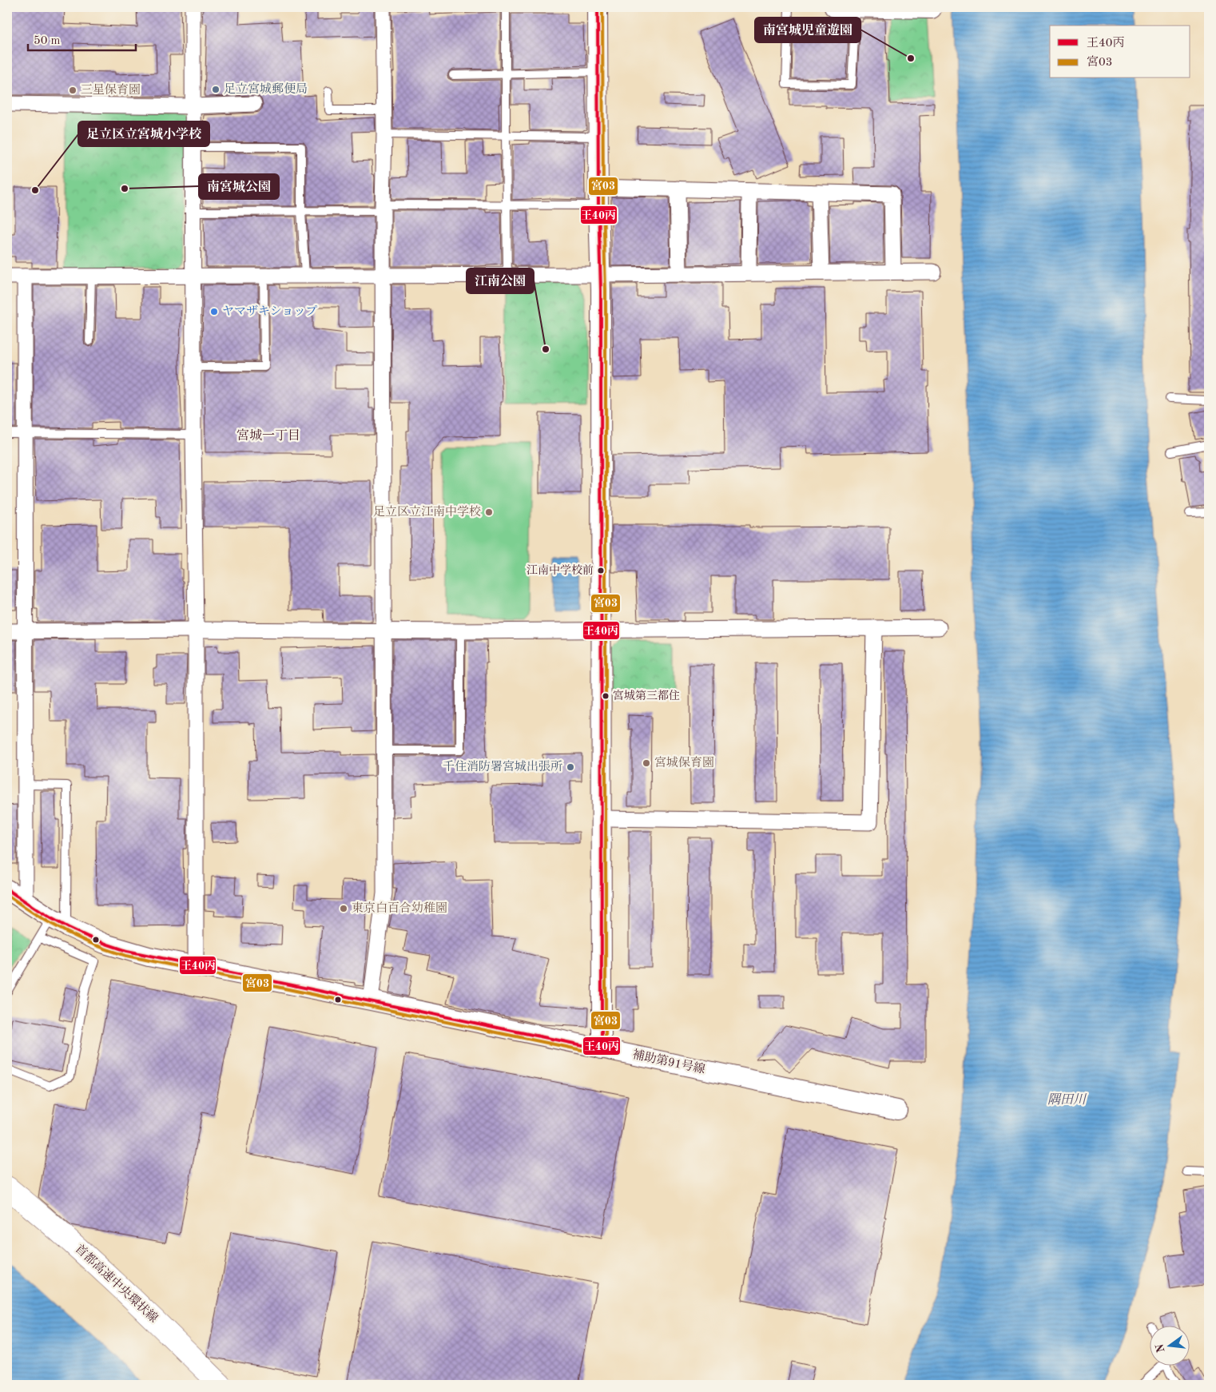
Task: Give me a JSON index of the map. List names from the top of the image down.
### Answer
{
  "streets": {
    "highway": ["首都高速中央環状線"],
    "street": ["補助第91号線"]
  },
  "districts": ["宮城一丁目"],
  "water": ["隅田川"],
  "places": [
    "南宮城児童遊園",
    "足立宮城郵便局",
    "三星保育園",
    "南宮城公園",
    "足立区立宮城小学校",
    "ヤマザキショップ",
    "江南公園",
    "足立区立江南中学校",
    "江南中学校前",
    "宮城第三都住",
    "宮城保育園",
    "千住消防署宮城出張所",
    "東京白百合幼稚園"
  ],
  "lines": ["transit line 王40丙", "transit line 宮03"],
  "legend": ["王40丙", "宮03"],
  "scale_bar": "50 m",
  "north": "left"
}
